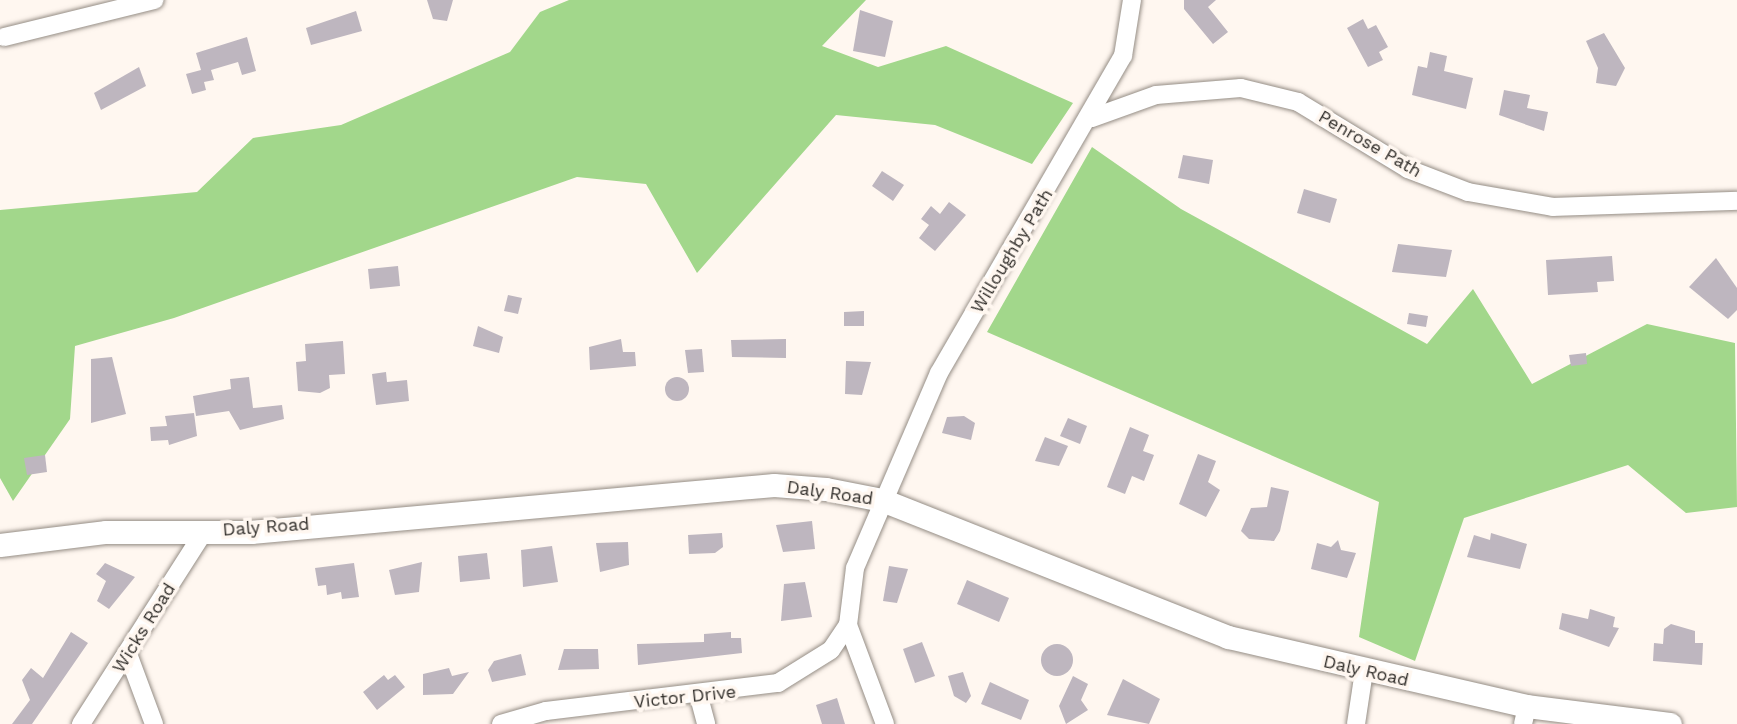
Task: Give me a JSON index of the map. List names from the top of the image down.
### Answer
{
  "streets": {
    "street": [
      "Penrose Path",
      "Willoughby Path",
      "Daly Road",
      "Wicks Road",
      "Victor Drive"
    ]
  },
  "crossings": [
    ["Penrose Path", "Willoughby Path"],
    ["Willoughby Path", "Daly Road"],
    ["Willoughby Path", "Victor Drive"],
    ["Daly Road", "Wicks Road"]
  ]
}
